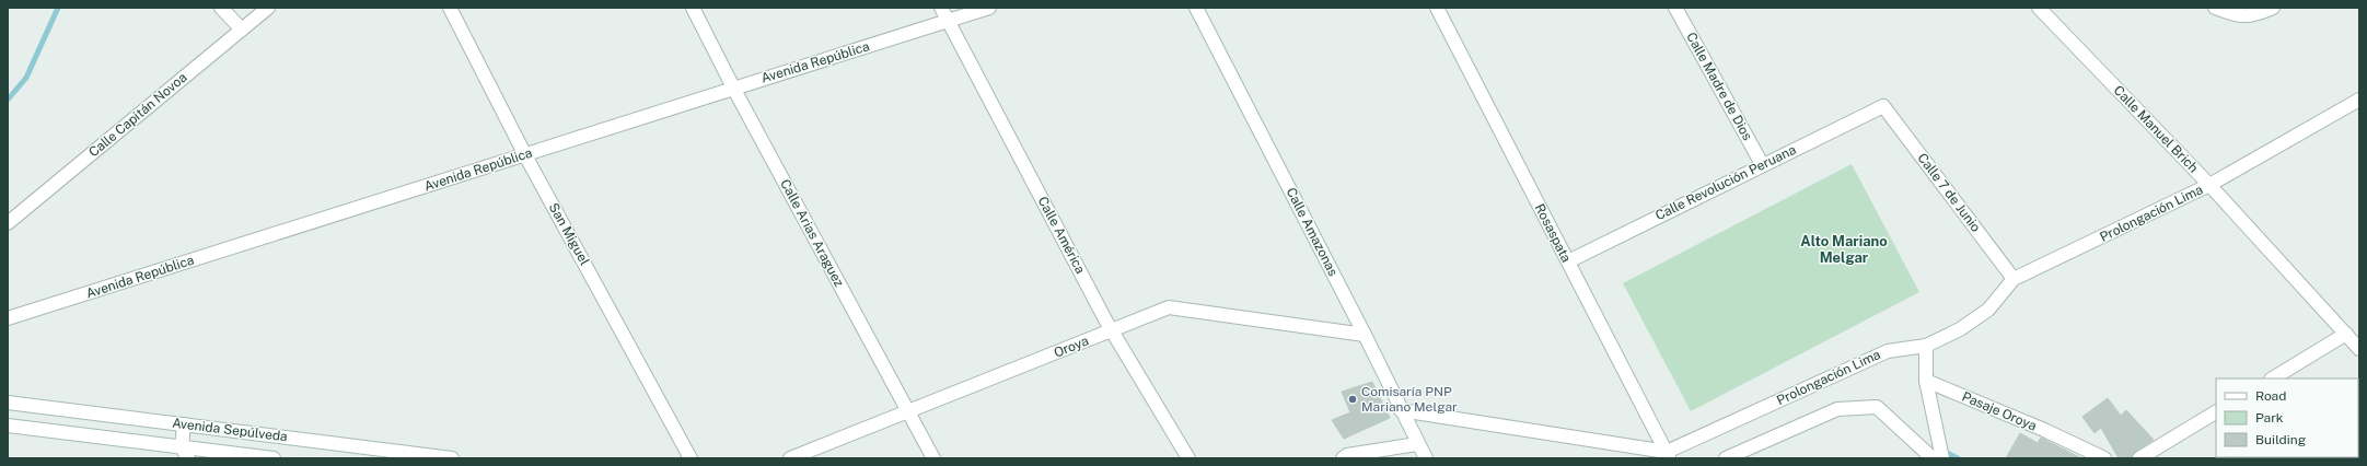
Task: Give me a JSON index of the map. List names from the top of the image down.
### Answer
{
  "streets": {
    "street": [
      "Avenida República",
      "Calle Madre de Dios",
      "Calle Capitán Novoa",
      "Calle Manuel Brich",
      "Calle Revolución Peruana",
      "Calle 7 de Junio",
      "Prolongación Lima",
      "Calle Amazonas",
      "Calle Arias Araguez",
      "Rosaspata",
      "San Miguel",
      "Calle América",
      "Oroya",
      "Pasaje Oroya",
      "Avenida Sepúlveda"
    ]
  },
  "crossings": [
    ["Avenida República", "Calle Arias Araguez"],
    ["Avenida República", "San Miguel"],
    ["Avenida República", "Calle América"],
    ["Calle Madre de Dios", "Calle Revolución Peruana"],
    ["Calle Manuel Brich", "Prolongación Lima"],
    ["Calle Revolución Peruana", "Calle 7 de Junio"],
    ["Calle Revolución Peruana", "Rosaspata"],
    ["Calle 7 de Junio", "Prolongación Lima"],
    ["Prolongación Lima", "Rosaspata"],
    ["Calle Amazonas", "Oroya"],
    ["Calle Arias Araguez", "Oroya"],
    ["Calle América", "Oroya"]
  ],
  "districts": ["Alto Mariano Melgar"],
  "places": ["Comisaría PNP Mariano Melgar"],
  "legend": ["Road", "Park", "Building"]
}
